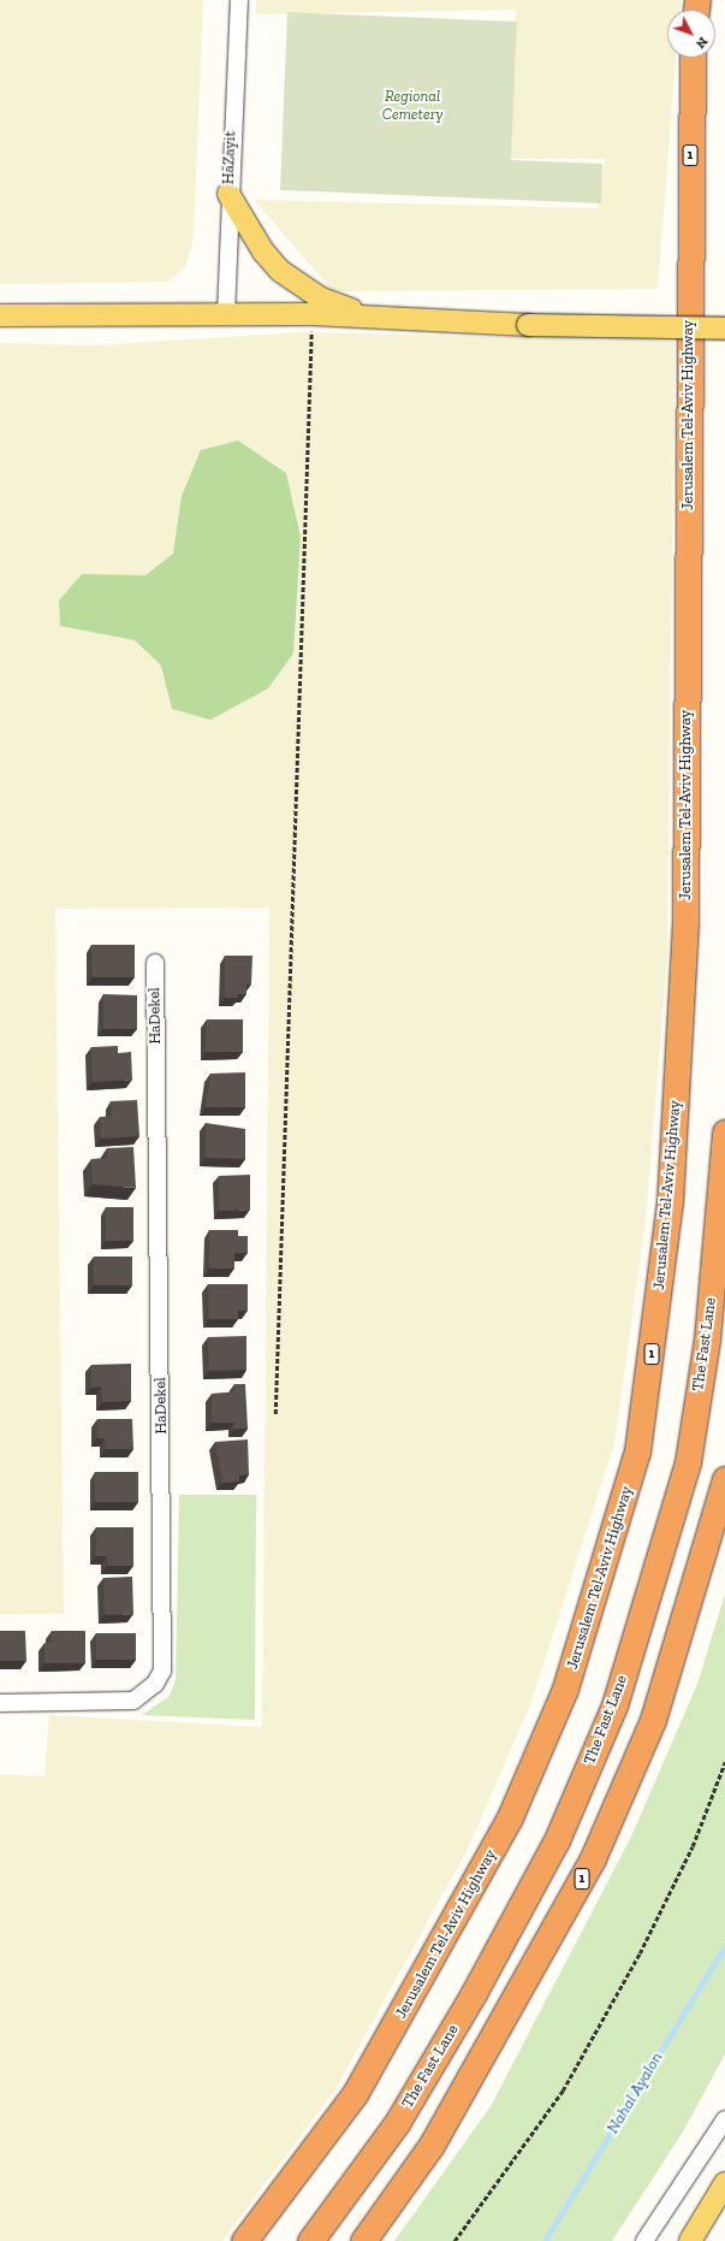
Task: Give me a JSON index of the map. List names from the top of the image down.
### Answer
{
  "streets": {
    "highway": ["1", "Jerusalem Tel-Aviv Highway", "The Fast Lane"],
    "street": ["HaZayit", "HaDekel"]
  },
  "water": ["Nahal Ayalon"],
  "parks": ["Regional Cemetery"],
  "north": "bottom right"
}
